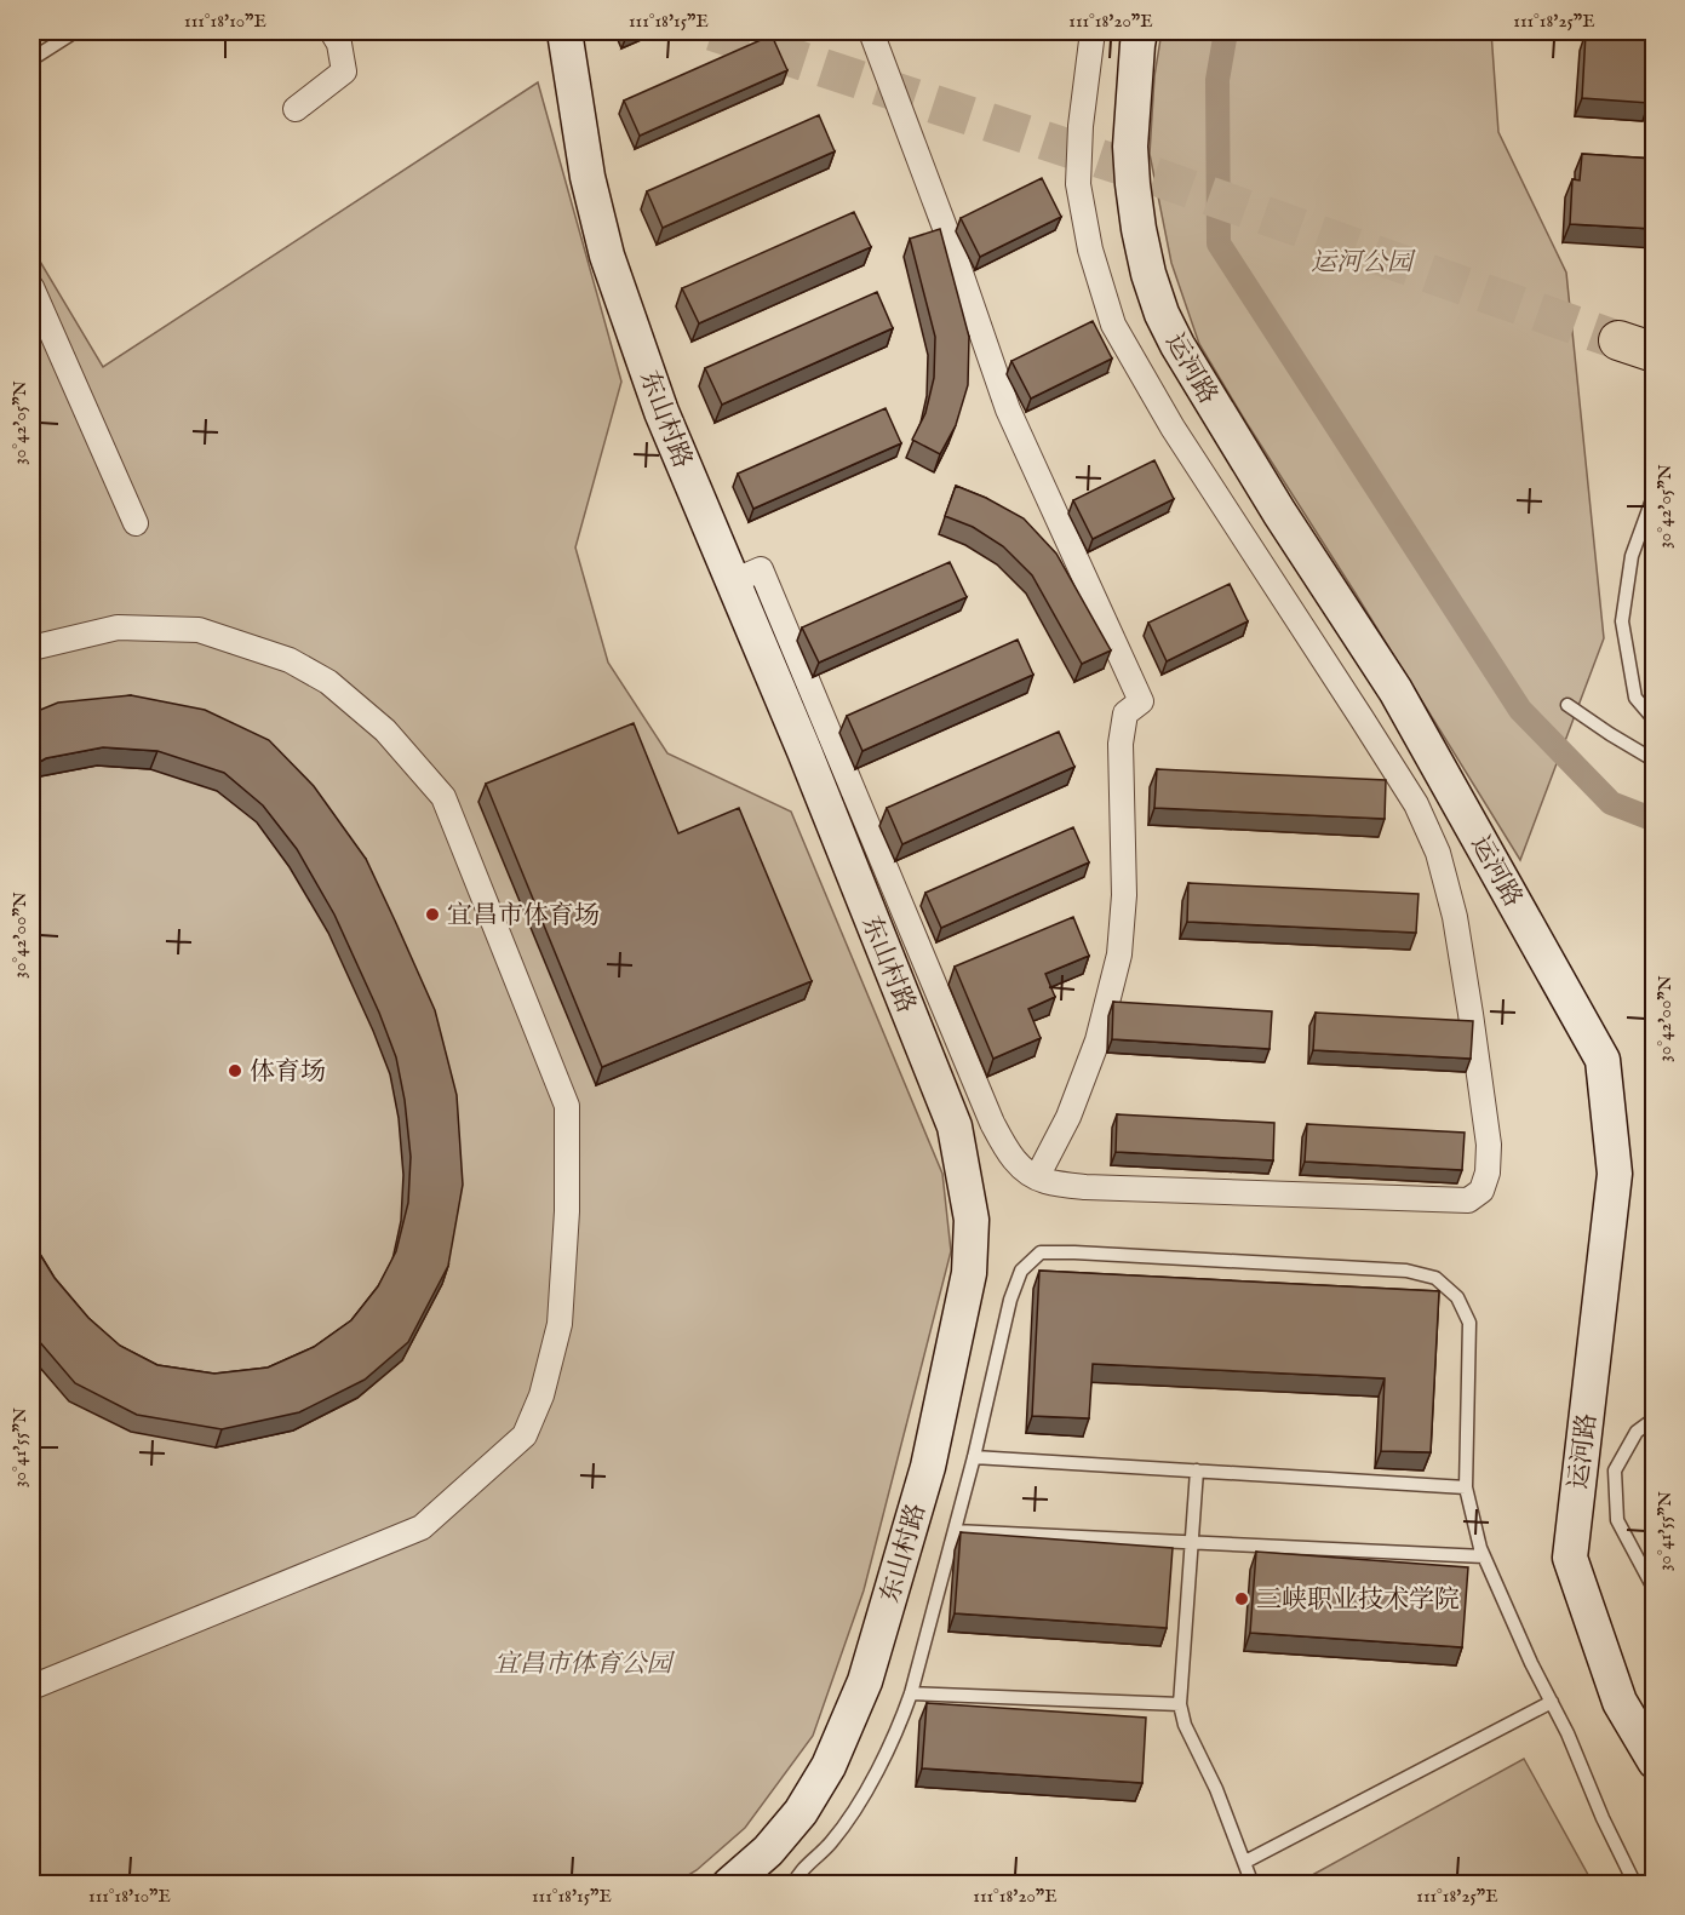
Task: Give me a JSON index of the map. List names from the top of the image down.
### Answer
{
  "streets": {
    "street": ["运河路", "东山村路"]
  },
  "parks": ["运河公园", "宜昌市体育公园"],
  "places": ["宜昌市体育场", "体育场", "三峡职业技术学院"],
  "coordinates": [
    "111°18'10\"E",
    "111°18'15\"E",
    "111°18'20\"E",
    "111°18'25\"E",
    "30°42'05\"N",
    "30°42'00\"N",
    "30°41'55\"N"
  ]
}
